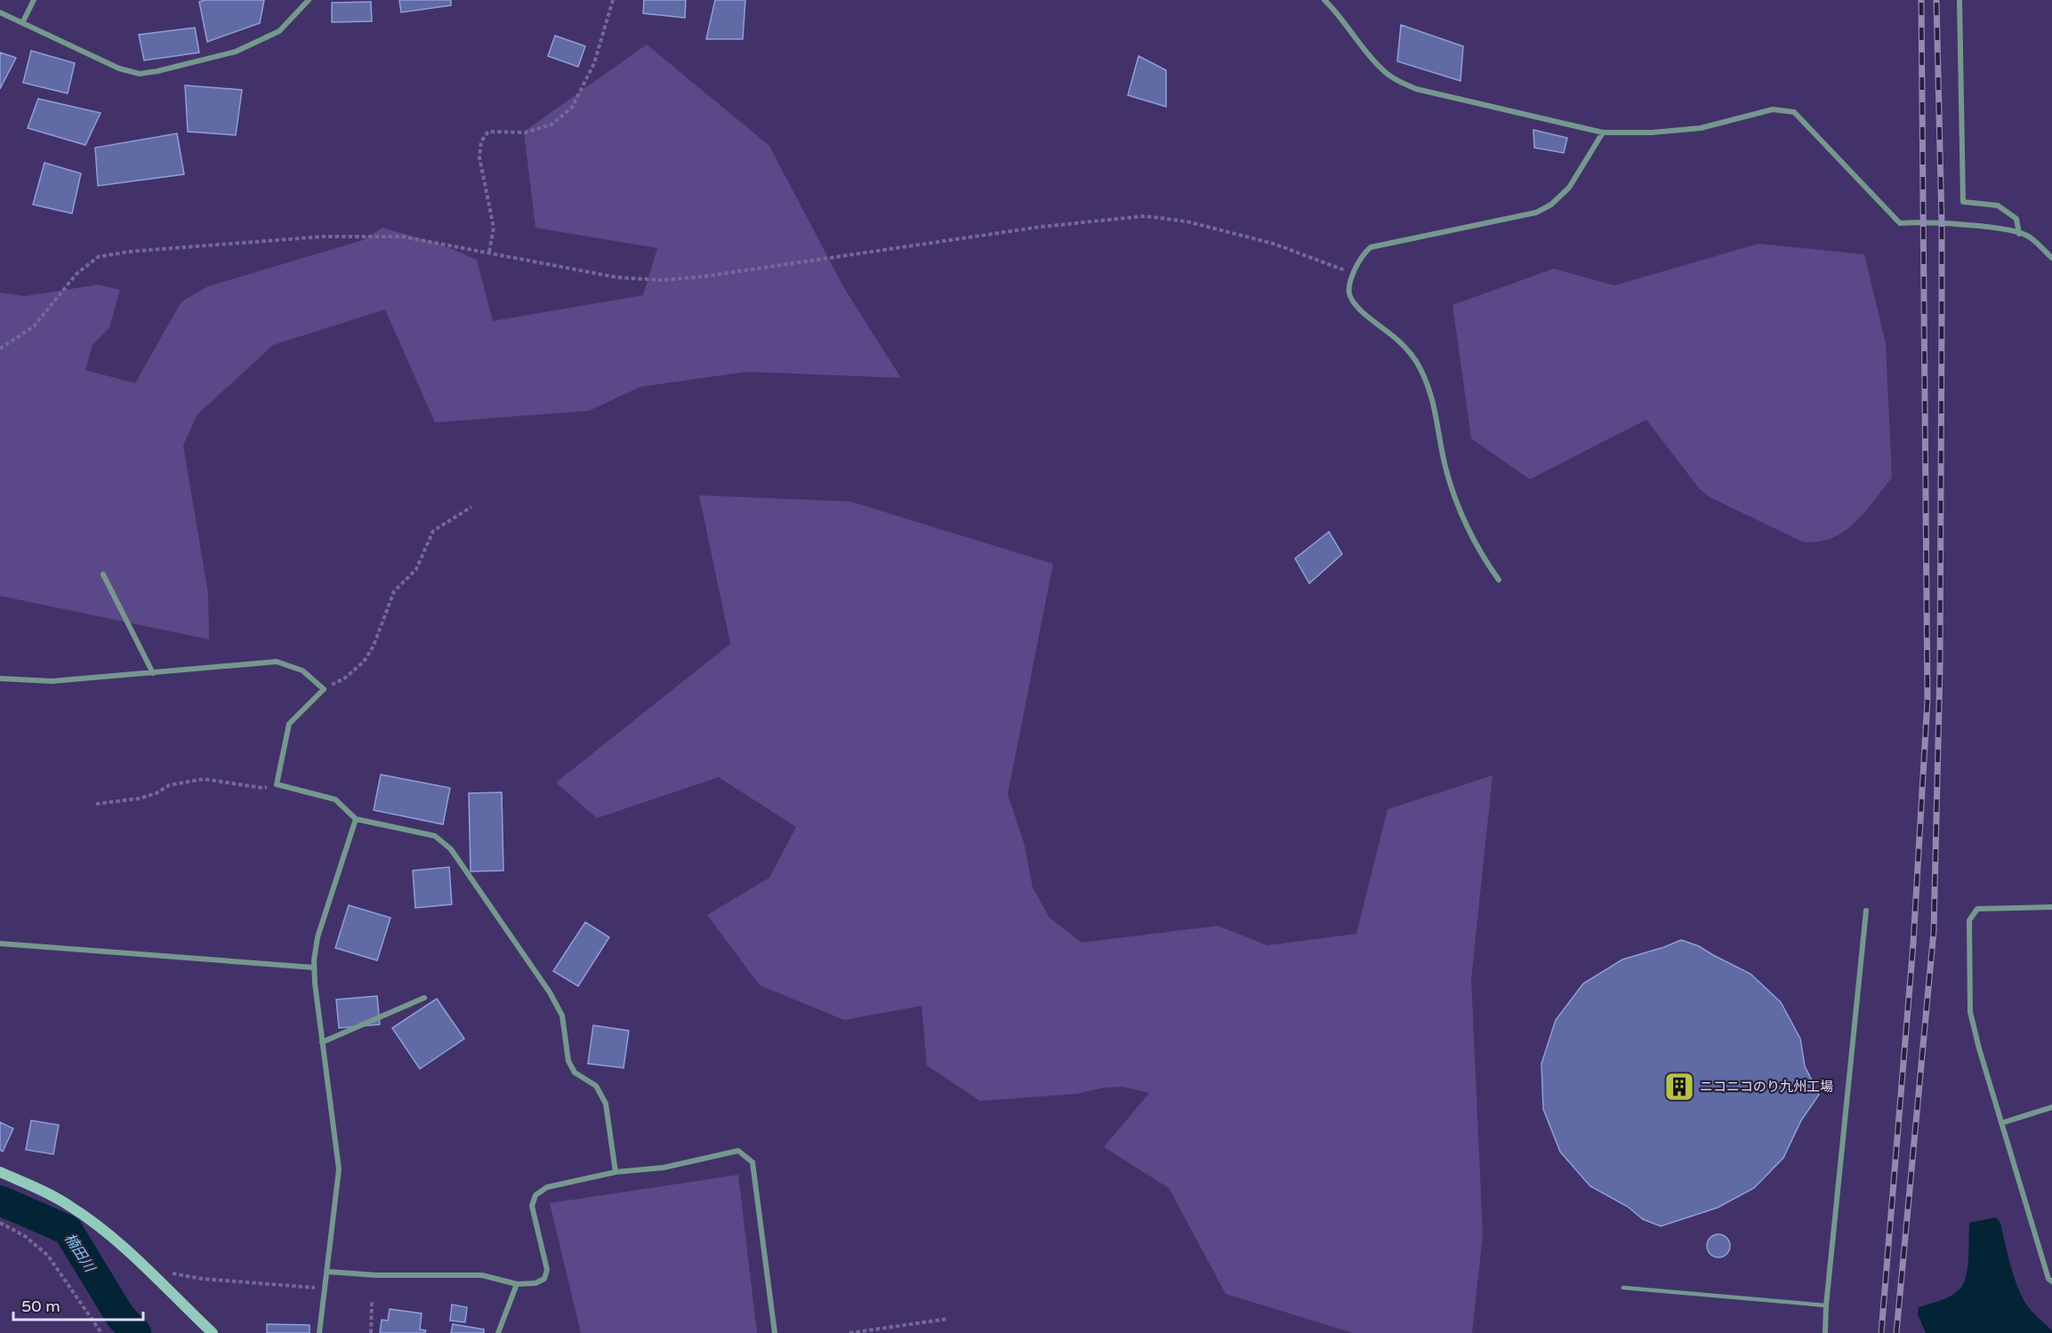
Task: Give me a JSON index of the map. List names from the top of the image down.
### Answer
{
  "water": ["楠田川"],
  "places": {
    "building": ["ニコニコのり九州工場"]
  },
  "scale_bar": "50 m"
}
